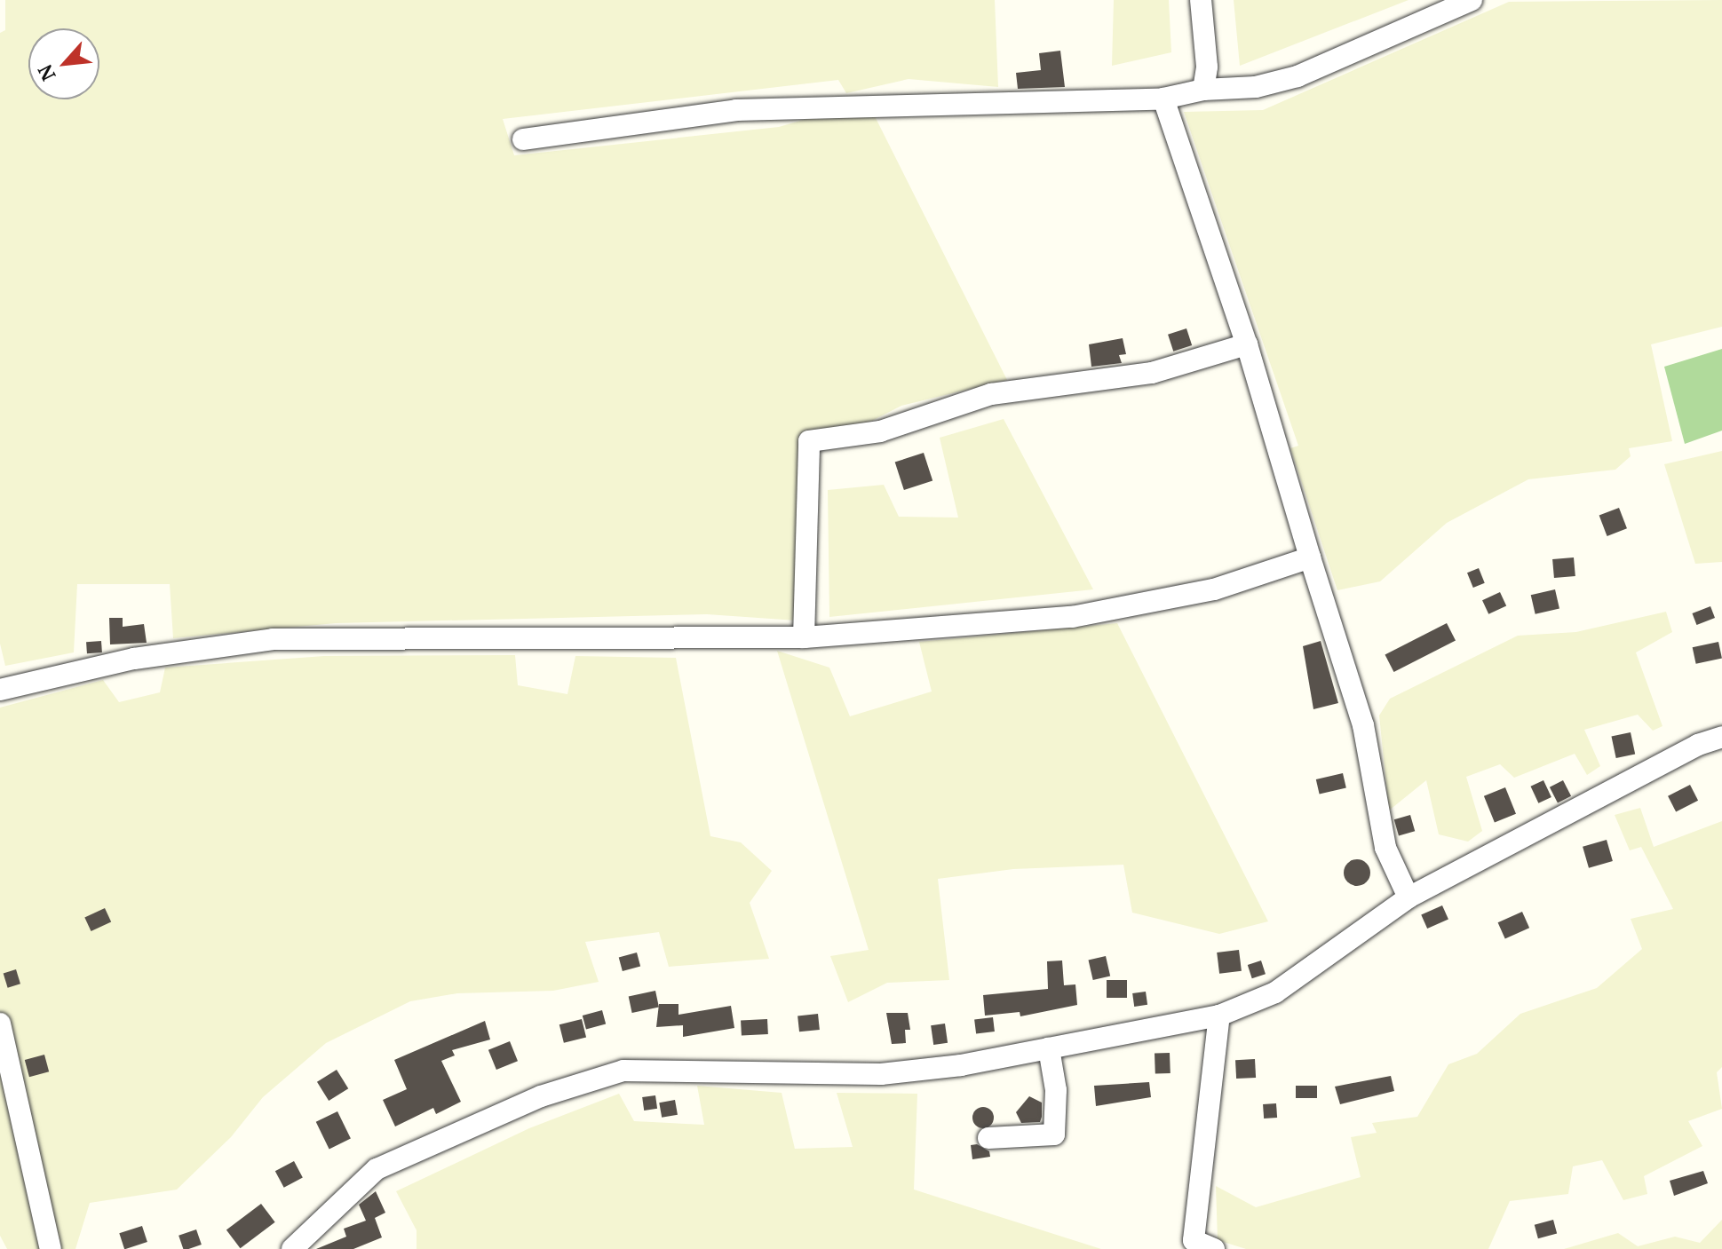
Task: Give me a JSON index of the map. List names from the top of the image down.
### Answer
{
  "north": "bottom left"
}
